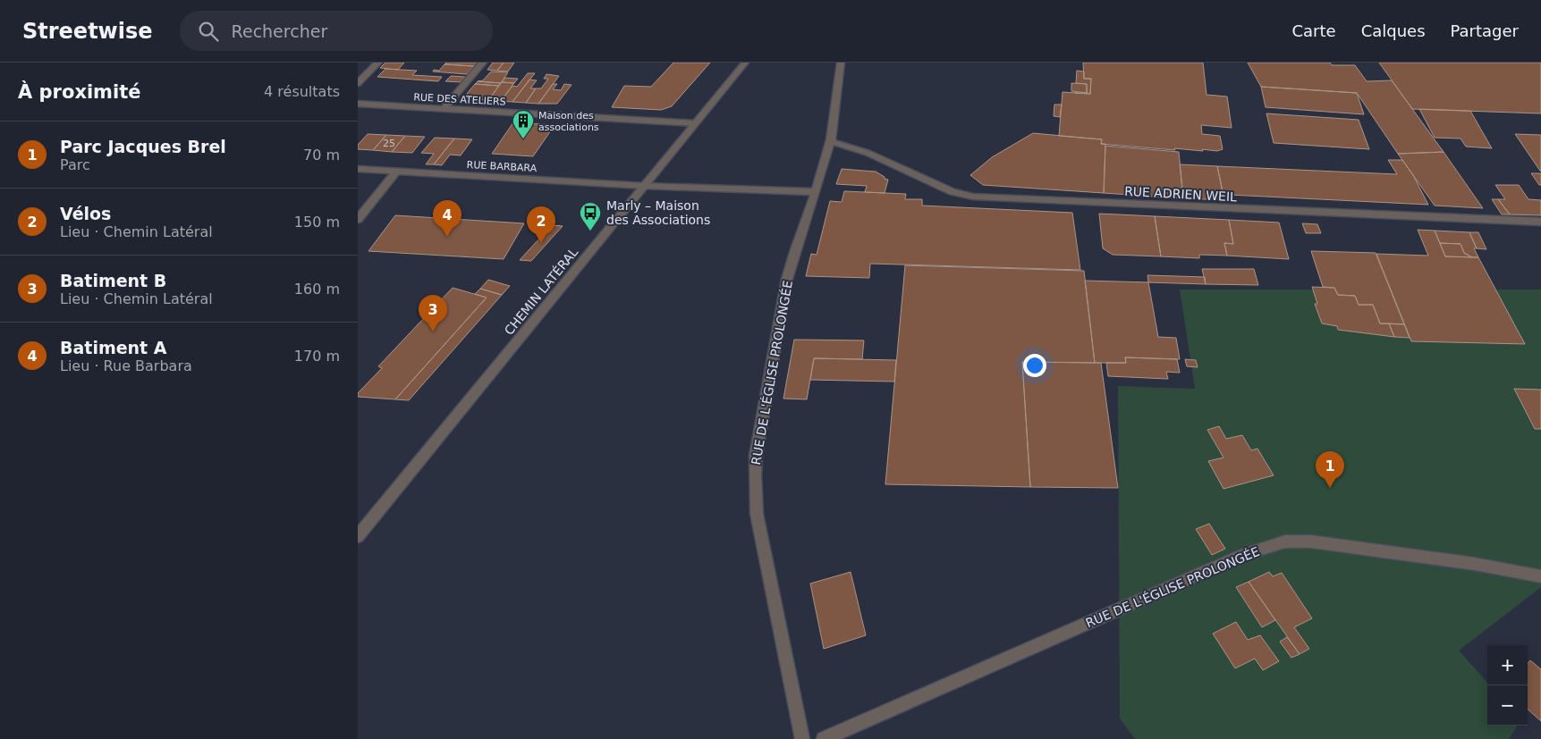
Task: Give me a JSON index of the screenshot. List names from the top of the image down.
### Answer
{
  "streets": {
    "street": [
      "RUE DES ATELIERS",
      "RUE BARBARA",
      "RUE ADRIEN WEIL",
      "CHEMIN LATÉRAL",
      "RUE DE L'ÉGLISE PROLONGÉE"
    ]
  },
  "crossings": [
    ["RUE DES ATELIERS", "CHEMIN LATÉRAL"],
    ["RUE BARBARA", "CHEMIN LATÉRAL"],
    ["RUE BARBARA", "RUE DE L'ÉGLISE PROLONGÉE"],
    ["RUE ADRIEN WEIL", "RUE DE L'ÉGLISE PROLONGÉE"]
  ],
  "places": {
    "building": ["Maison des associations"],
    "bus stop": ["Marly – Maison des Associations"]
  },
  "house_numbers": ["25"],
  "page": {
    "header": "Streetwise",
    "search": "Rechercher",
    "nav": ["Carte", "Calques", "Partager"],
    "heading": ["À proximité", "4 résultats"],
    "list": [
      {
        "mark": "1",
        "name": "Parc Jacques Brel",
        "note": "Parc",
        "value": "70 m"
      },
      {
        "mark": "2",
        "name": "Vélos",
        "note": "Lieu · Chemin Latéral",
        "value": "150 m"
      },
      {
        "mark": "3",
        "name": "Batiment B",
        "note": "Lieu · Chemin Latéral",
        "value": "160 m"
      },
      {
        "mark": "4",
        "name": "Batiment A",
        "note": "Lieu · Rue Barbara",
        "value": "170 m"
      }
    ],
    "pins": [
      "4",
      "2",
      "3",
      "1"
    ],
    "map_buttons": ["+", "−"]
  }
}
